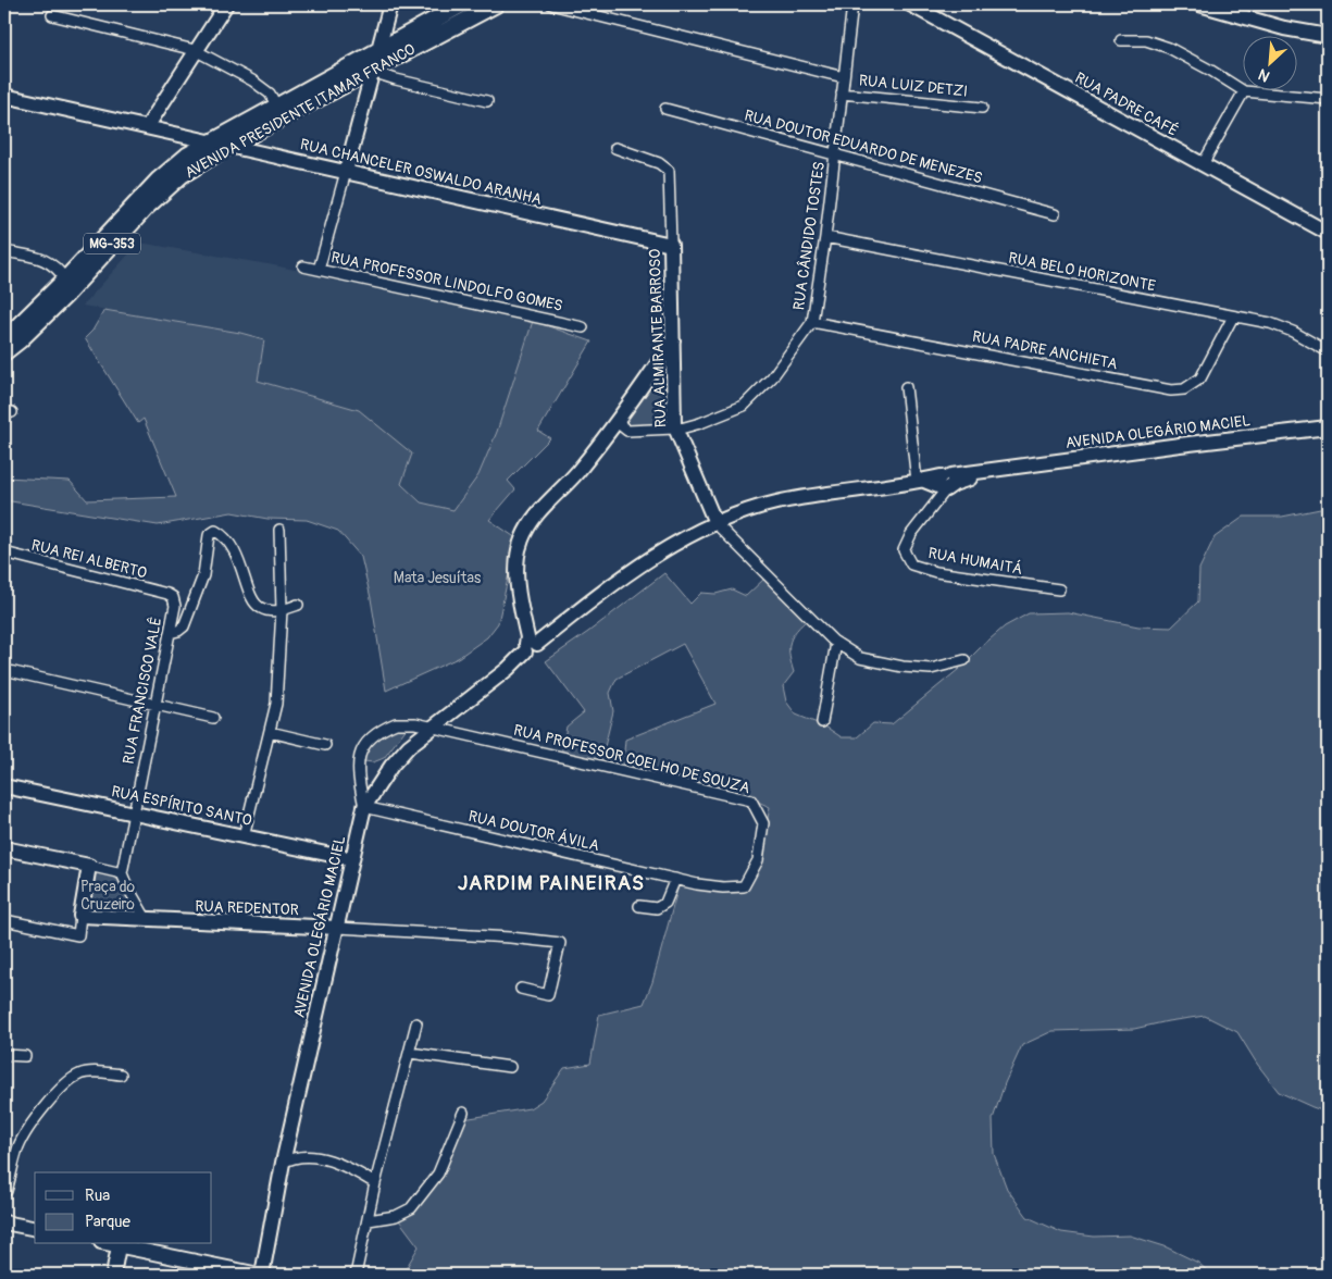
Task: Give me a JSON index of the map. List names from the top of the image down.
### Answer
{
  "streets": {
    "main road": ["AVENIDA PRESIDENTE ITAMAR FRANCO", "MG-353"],
    "street": [
      "RUA LUIZ DETZI",
      "RUA PADRE CAFÉ",
      "RUA DOUTOR EDUARDO DE MENEZES",
      "RUA CHANCELER OSWALDO ARANHA",
      "RUA CÂNDIDO TOSTES",
      "RUA BELO HORIZONTE",
      "RUA PROFESSOR LINDOLFO GOMES",
      "RUA ALMIRANTE BARROSO",
      "RUA PADRE ANCHIETA",
      "AVENIDA OLEGÁRIO MACIEL",
      "RUA REI ALBERTO",
      "RUA HUMAITÁ",
      "RUA FRANCISCO VALÊ",
      "RUA PROFESSOR COELHO DE SOUZA",
      "RUA ESPÍRITO SANTO",
      "RUA DOUTOR ÁVILA",
      "RUA REDENTOR"
    ]
  },
  "crossings": [
    ["RUA LUIZ DETZI", "RUA CÂNDIDO TOSTES"],
    ["AVENIDA PRESIDENTE ITAMAR FRANCO", "RUA CHANCELER OSWALDO ARANHA"],
    ["RUA DOUTOR EDUARDO DE MENEZES", "RUA CÂNDIDO TOSTES"],
    ["RUA CHANCELER OSWALDO ARANHA", "RUA ALMIRANTE BARROSO"],
    ["RUA CÂNDIDO TOSTES", "RUA BELO HORIZONTE"],
    ["RUA CÂNDIDO TOSTES", "RUA ALMIRANTE BARROSO"],
    ["RUA CÂNDIDO TOSTES", "RUA PADRE ANCHIETA"],
    ["RUA BELO HORIZONTE", "RUA PADRE ANCHIETA"],
    ["RUA ALMIRANTE BARROSO", "AVENIDA OLEGÁRIO MACIEL"],
    ["AVENIDA OLEGÁRIO MACIEL", "RUA HUMAITÁ"],
    ["AVENIDA OLEGÁRIO MACIEL", "RUA PROFESSOR COELHO DE SOUZA"],
    ["AVENIDA OLEGÁRIO MACIEL", "RUA ESPÍRITO SANTO"],
    ["AVENIDA OLEGÁRIO MACIEL", "RUA DOUTOR ÁVILA"],
    ["AVENIDA OLEGÁRIO MACIEL", "RUA REDENTOR"],
    ["RUA REI ALBERTO", "RUA FRANCISCO VALÊ"],
    ["RUA FRANCISCO VALÊ", "RUA ESPÍRITO SANTO"],
    ["RUA PROFESSOR COELHO DE SOUZA", "RUA DOUTOR ÁVILA"]
  ],
  "districts": ["JARDIM PAINEIRAS"],
  "parks": ["Mata Jesuítas", "Praça do Cruzeiro"],
  "legend": ["Rua", "Parque"],
  "north": "bottom left"
}
